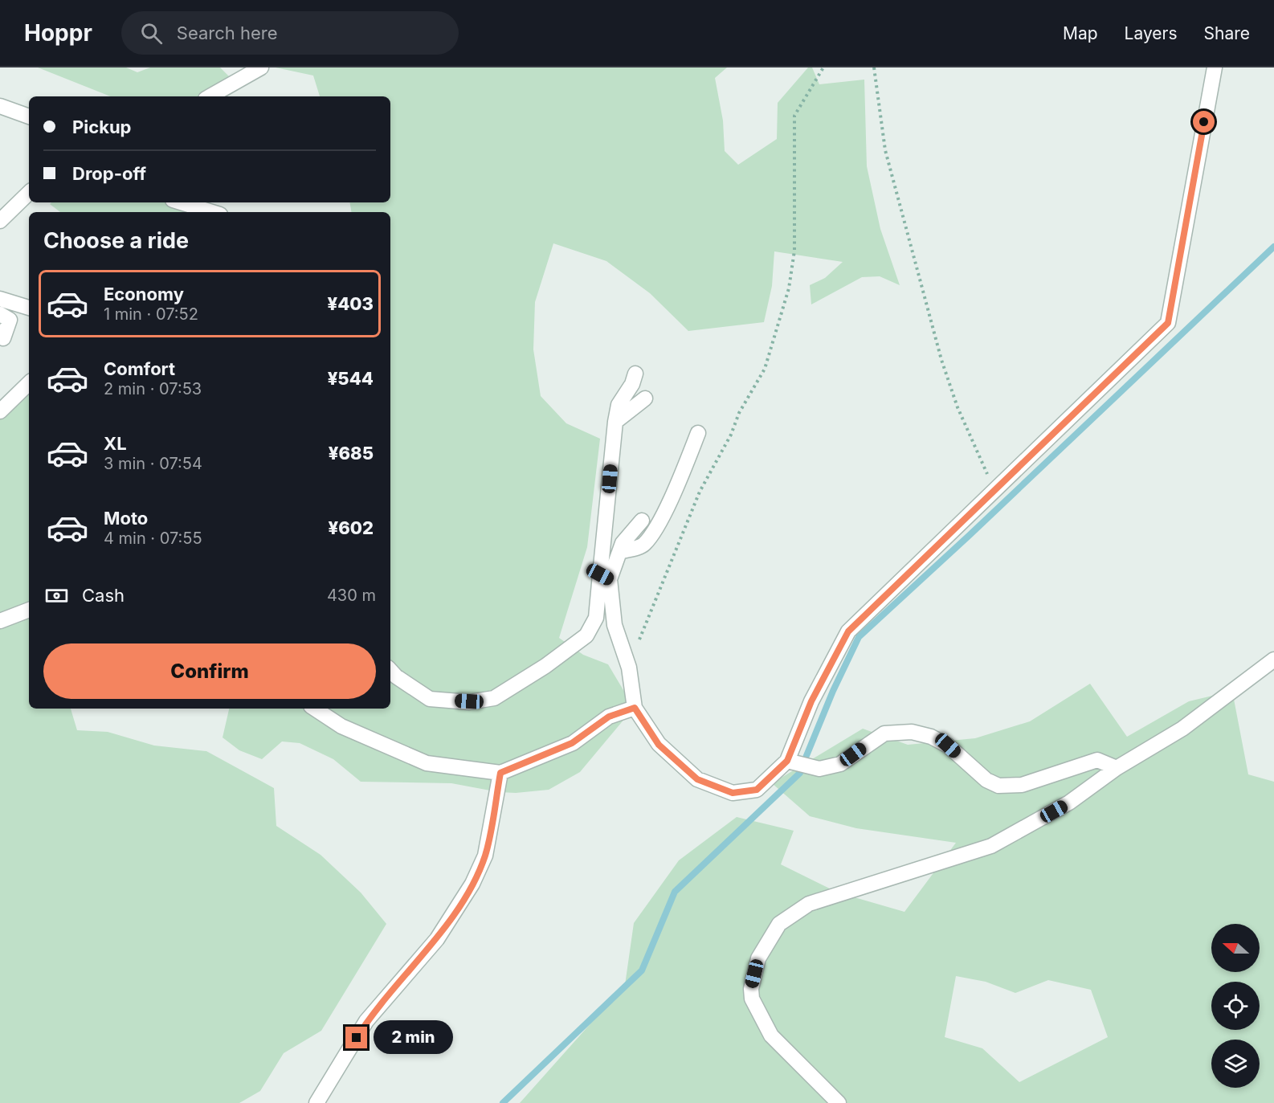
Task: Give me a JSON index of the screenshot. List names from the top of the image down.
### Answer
{
  "north": "left",
  "page": {
    "header": "Hoppr",
    "search": "Search here",
    "nav": ["Map", "Layers", "Share"],
    "banner": ["Pickup", "Drop-off"],
    "heading": "Choose a ride",
    "list": [
      {
        "name": "Economy",
        "note": "1 min · 07:52",
        "value": "¥403"
      },
      {
        "name": "Comfort",
        "note": "2 min · 07:53",
        "value": "¥544"
      },
      {
        "name": "XL",
        "note": "3 min · 07:54",
        "value": "¥685"
      },
      {
        "name": "Moto",
        "note": "4 min · 07:55",
        "value": "¥602"
      }
    ],
    "pay": ["Cash", "430 m"],
    "buttons": "Confirm",
    "bubble": "2 min"
  }
}
